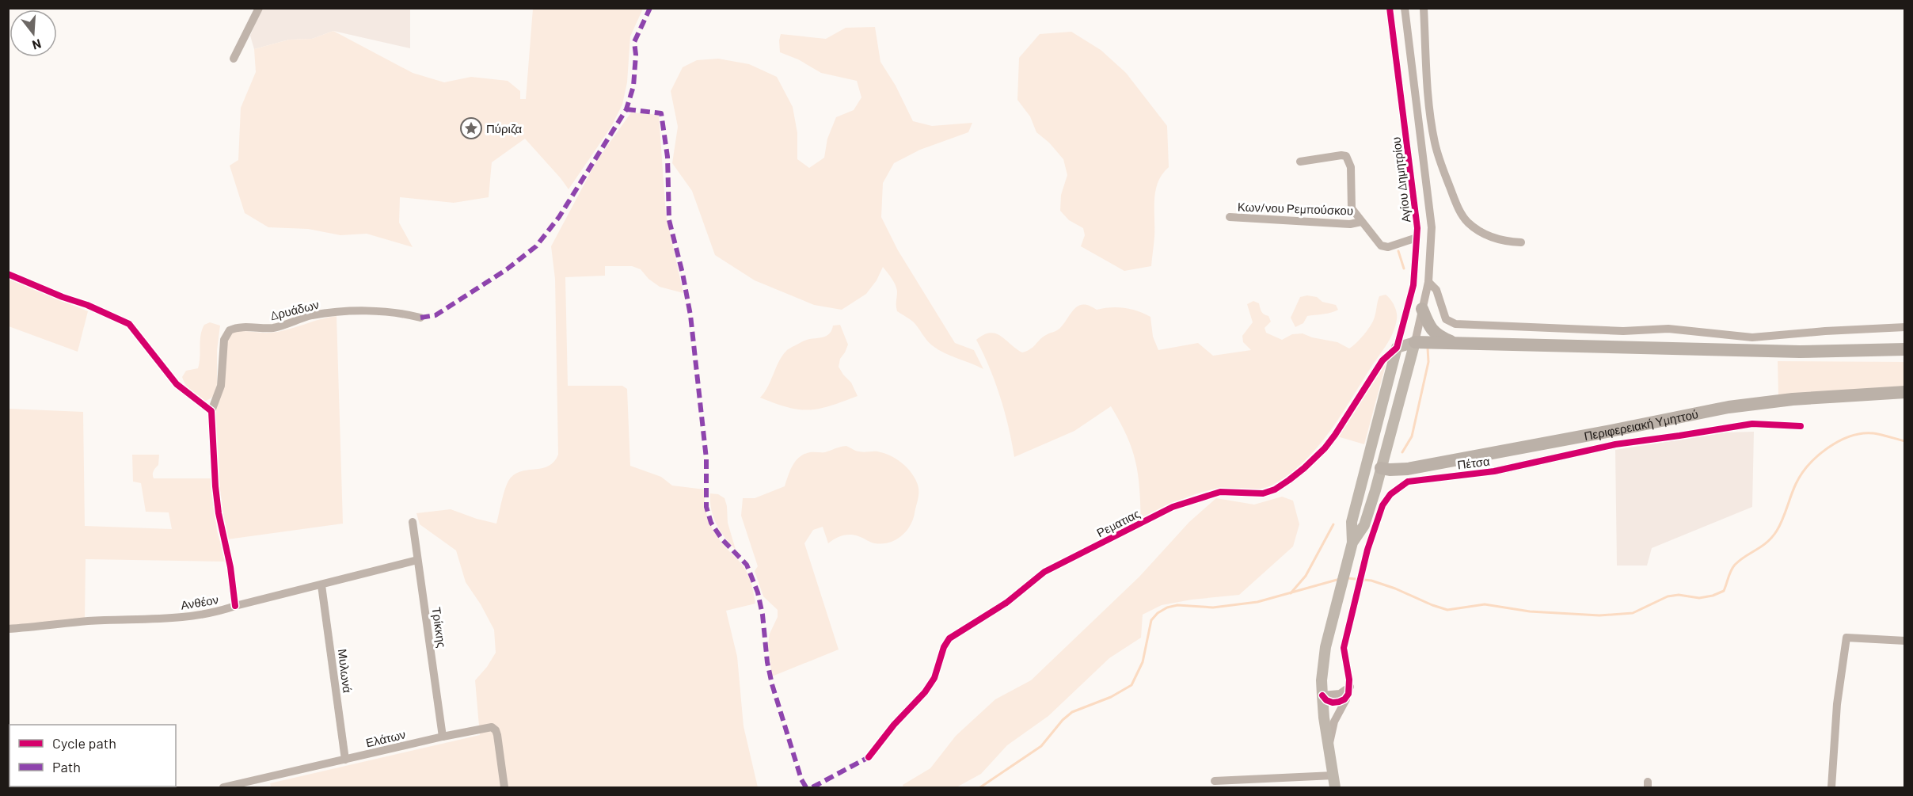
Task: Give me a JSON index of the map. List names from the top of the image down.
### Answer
{
  "streets": {
    "highway": ["Περιφερειακή Υμηττού"],
    "street": [
      "Αγίου Δημητρίου",
      "Κων/νου Ρεμπούσκου",
      "Δρυάδων",
      "Πέτσα",
      "Ρεματιας",
      "Ανθέον",
      "Τρίκκης",
      "Μυλωνά",
      "Ελάτων"
    ]
  },
  "crossings": [
    ["Αγίου Δημητρίου", "Κων/νου Ρεμπούσκου"],
    ["Αγίου Δημητρίου", "Ρεματιας"],
    ["Ανθέον", "Τρίκκης"],
    ["Ανθέον", "Μυλωνά"],
    ["Τρίκκης", "Ελάτων"],
    ["Μυλωνά", "Ελάτων"]
  ],
  "places": {
    "place": ["Πύριζα"]
  },
  "legend": ["Cycle path", "Path"],
  "north": "bottom"
}
